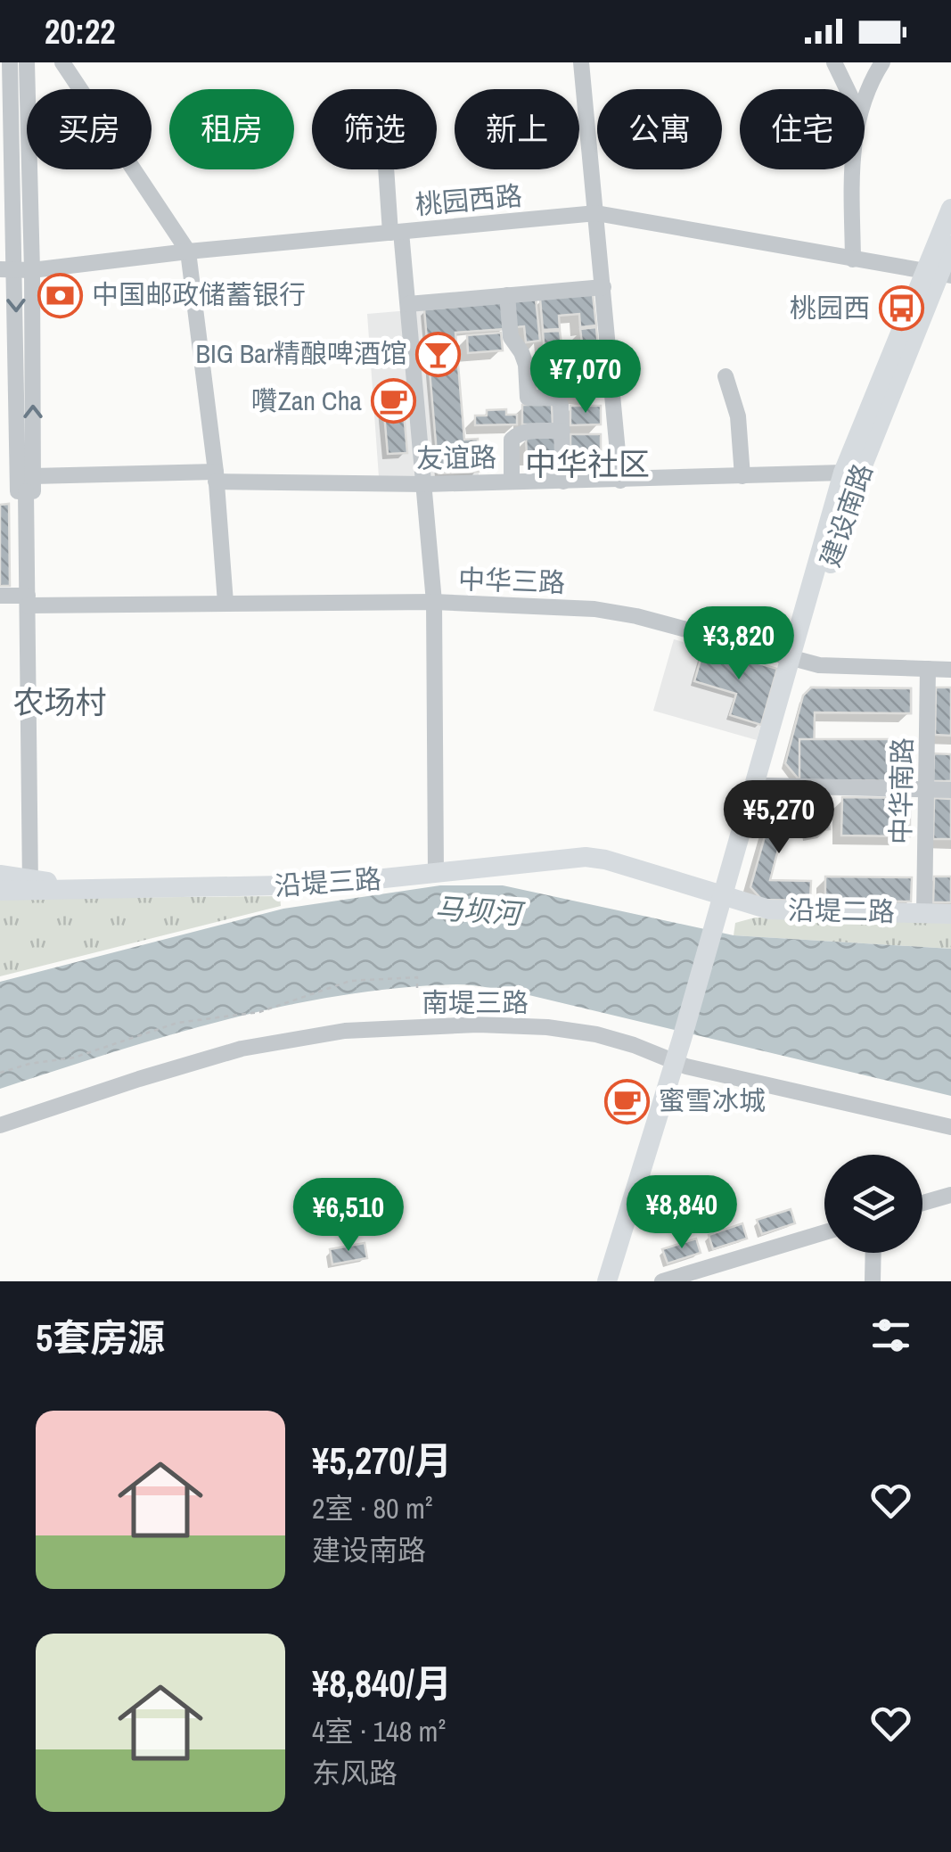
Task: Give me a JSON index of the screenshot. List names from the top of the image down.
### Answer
{
  "streets": {
    "main road": ["建设南路", "沿堤三路", "沿堤二路"],
    "street": [
      "桃园西路",
      "友谊路",
      "中华三路",
      "中华南路",
      "南堤三路"
    ]
  },
  "crossings": [
    ["桃园西路", "建设南路"],
    ["友谊路", "建设南路"],
    ["建设南路", "中华三路"],
    ["建设南路", "沿堤三路"],
    ["建设南路", "沿堤二路"],
    ["中华三路", "中华南路"],
    ["中华南路", "沿堤二路"],
    ["沿堤三路", "沿堤二路"]
  ],
  "districts": ["中华社区", "农场村"],
  "water": ["马坝河"],
  "places": {
    "bank": ["中国邮政储蓄银行"],
    "bus stop": ["桃园西"],
    "bar": ["BIG Bar精酿啤酒馆"],
    "cafe": ["囋Zan Cha", "蜜雪冰城"]
  },
  "page": {
    "status": "20:22",
    "chip": [
      "买房",
      "租房",
      "筛选",
      "新上",
      "公寓",
      "住宅"
    ],
    "price": [
      "¥7,070",
      "¥3,820",
      "¥5,270",
      "¥8,840",
      "¥6,510"
    ],
    "heading": "5套房源",
    "list": [
      {
        "name": "¥5,270/月",
        "note": "2室 · 80 m² · 建设南路"
      },
      {
        "name": "¥8,840/月",
        "note": "4室 · 148 m² · 东风路"
      }
    ]
  }
}
